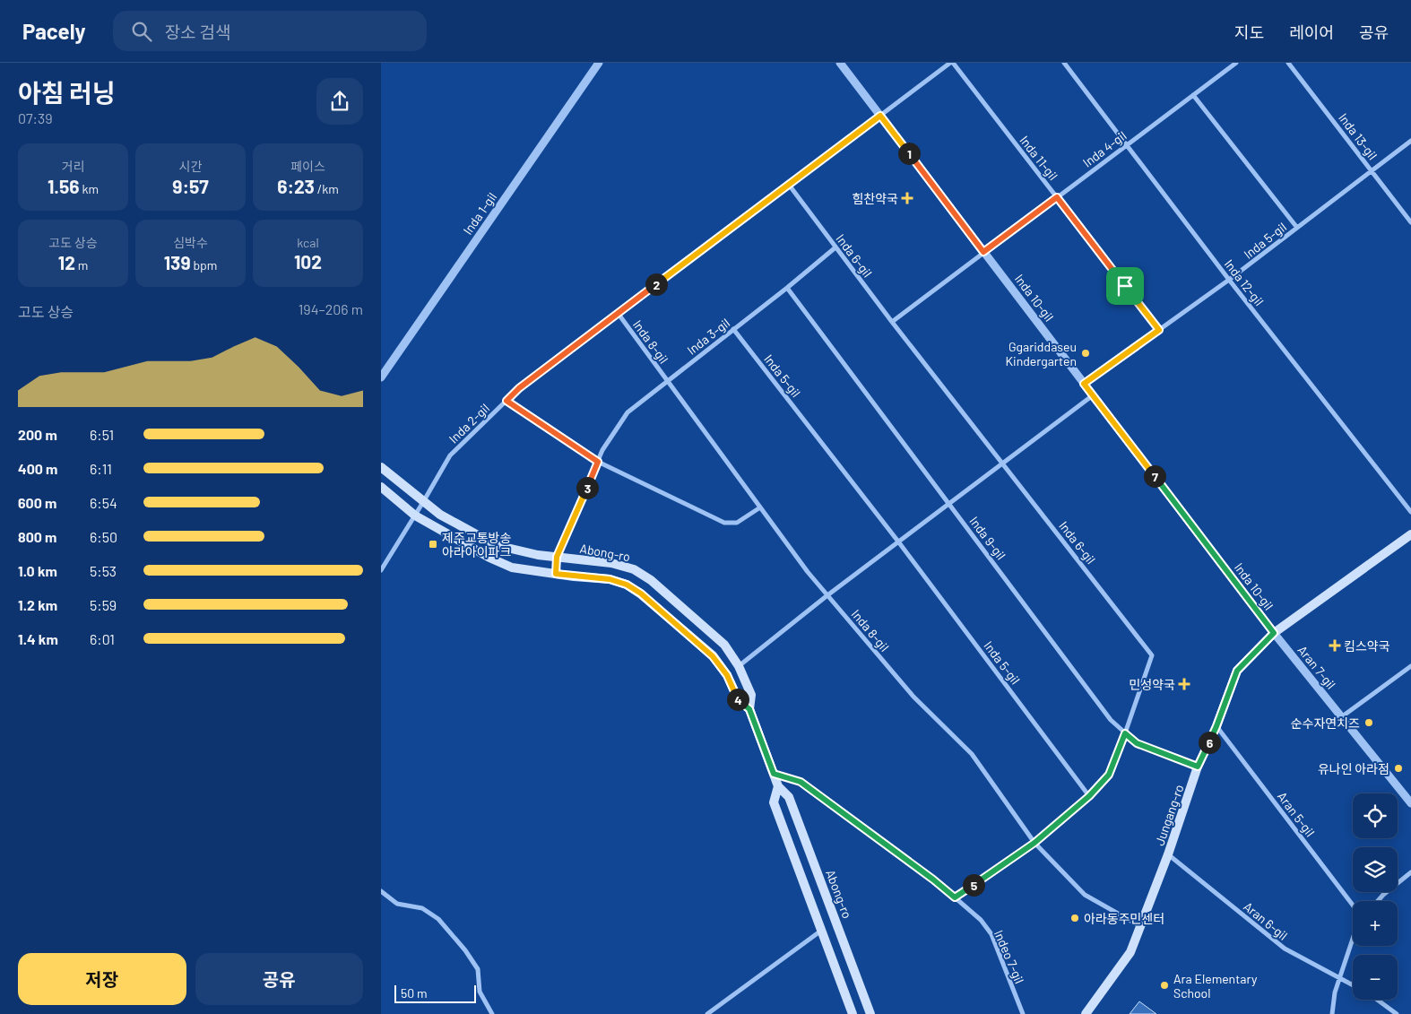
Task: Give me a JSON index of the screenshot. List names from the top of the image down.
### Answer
{
  "streets": {
    "main road": ["Abong-ro", "Jungang-ro"],
    "street": [
      "Inda 13-gil",
      "Inda 4-gil",
      "Inda 11-gil",
      "Inda 1-gil",
      "Inda 5-gil",
      "Inda 6-gil",
      "Inda 12-gil",
      "Inda 10-gil",
      "Inda 3-gil",
      "Inda 8-gil",
      "Inda 2-gil",
      "Inda 9-gil",
      "Aran 7-gil",
      "Aran 5-gil",
      "Aran 6-gil",
      "Indeo 7-gil"
    ]
  },
  "crossings": [
    ["Inda 13-gil", "Inda 5-gil"],
    ["Inda 4-gil", "Inda 11-gil"],
    ["Inda 4-gil", "Inda 6-gil"],
    ["Inda 4-gil", "Inda 12-gil"],
    ["Inda 4-gil", "Inda 10-gil"],
    ["Inda 11-gil", "Inda 5-gil"],
    ["Inda 11-gil", "Inda 2-gil"],
    ["Inda 5-gil", "Inda 6-gil"],
    ["Inda 5-gil", "Inda 12-gil"],
    ["Inda 5-gil", "Inda 10-gil"],
    ["Inda 5-gil", "Inda 3-gil"],
    ["Inda 6-gil", "Inda 3-gil"],
    ["Inda 6-gil", "Inda 8-gil"],
    ["Inda 6-gil", "Inda 2-gil"],
    ["Inda 6-gil", "Inda 9-gil"],
    ["Inda 6-gil", "Indeo 7-gil"],
    ["Inda 10-gil", "Inda 2-gil"],
    ["Inda 10-gil", "Aran 7-gil"],
    ["Inda 10-gil", "Jungang-ro"],
    ["Inda 3-gil", "Inda 8-gil"],
    ["Inda 3-gil", "Inda 9-gil"],
    ["Inda 3-gil", "Abong-ro"],
    ["Inda 8-gil", "Inda 2-gil"],
    ["Inda 8-gil", "Jungang-ro"],
    ["Inda 2-gil", "Abong-ro"],
    ["Inda 9-gil", "Jungang-ro"],
    ["Abong-ro", "Indeo 7-gil"],
    ["Aran 7-gil", "Jungang-ro"],
    ["Aran 5-gil", "Jungang-ro"],
    ["Jungang-ro", "Aran 6-gil"]
  ],
  "places": {
    "health": ["힘찬약국", "킴스약국", "민성약국"],
    "other": [
      "Ggariddaseu Kindergarten",
      "순수자연치즈",
      "유나인 아라점",
      "아라동주민센터",
      "Ara Elementary School"
    ],
    "transit": ["제주교통방송 아라아이파크"]
  },
  "scale_bar": "50 m",
  "page": {
    "header": "Pacely",
    "search": "장소 검색",
    "nav": ["지도", "레이어", "공유"],
    "heading": ["아침 러닝", "07:39"],
    "stats": [
      ["거리", "1.56 km"],
      ["시간", "9:57"],
      ["페이스", "6:23 /km"],
      ["고도 상승", "12 m"],
      ["심박수", "139 bpm"],
      ["kcal", "102"]
    ],
    "pins": [
      "1",
      "2",
      "7",
      "3",
      "4",
      "6",
      "5"
    ],
    "chart": ["고도 상승", "194–206 m"],
    "list": [
      {
        "name": "200 m",
        "note": "6:51"
      },
      {
        "name": "400 m",
        "note": "6:11"
      },
      {
        "name": "600 m",
        "note": "6:54"
      },
      {
        "name": "800 m",
        "note": "6:50"
      },
      {
        "name": "1.0 km",
        "note": "5:53"
      },
      {
        "name": "1.2 km",
        "note": "5:59"
      },
      {
        "name": "1.4 km",
        "note": "6:01"
      }
    ],
    "map_buttons": ["+", "−"],
    "buttons": ["저장", "공유"],
    "scale": "50 m"
  }
}
